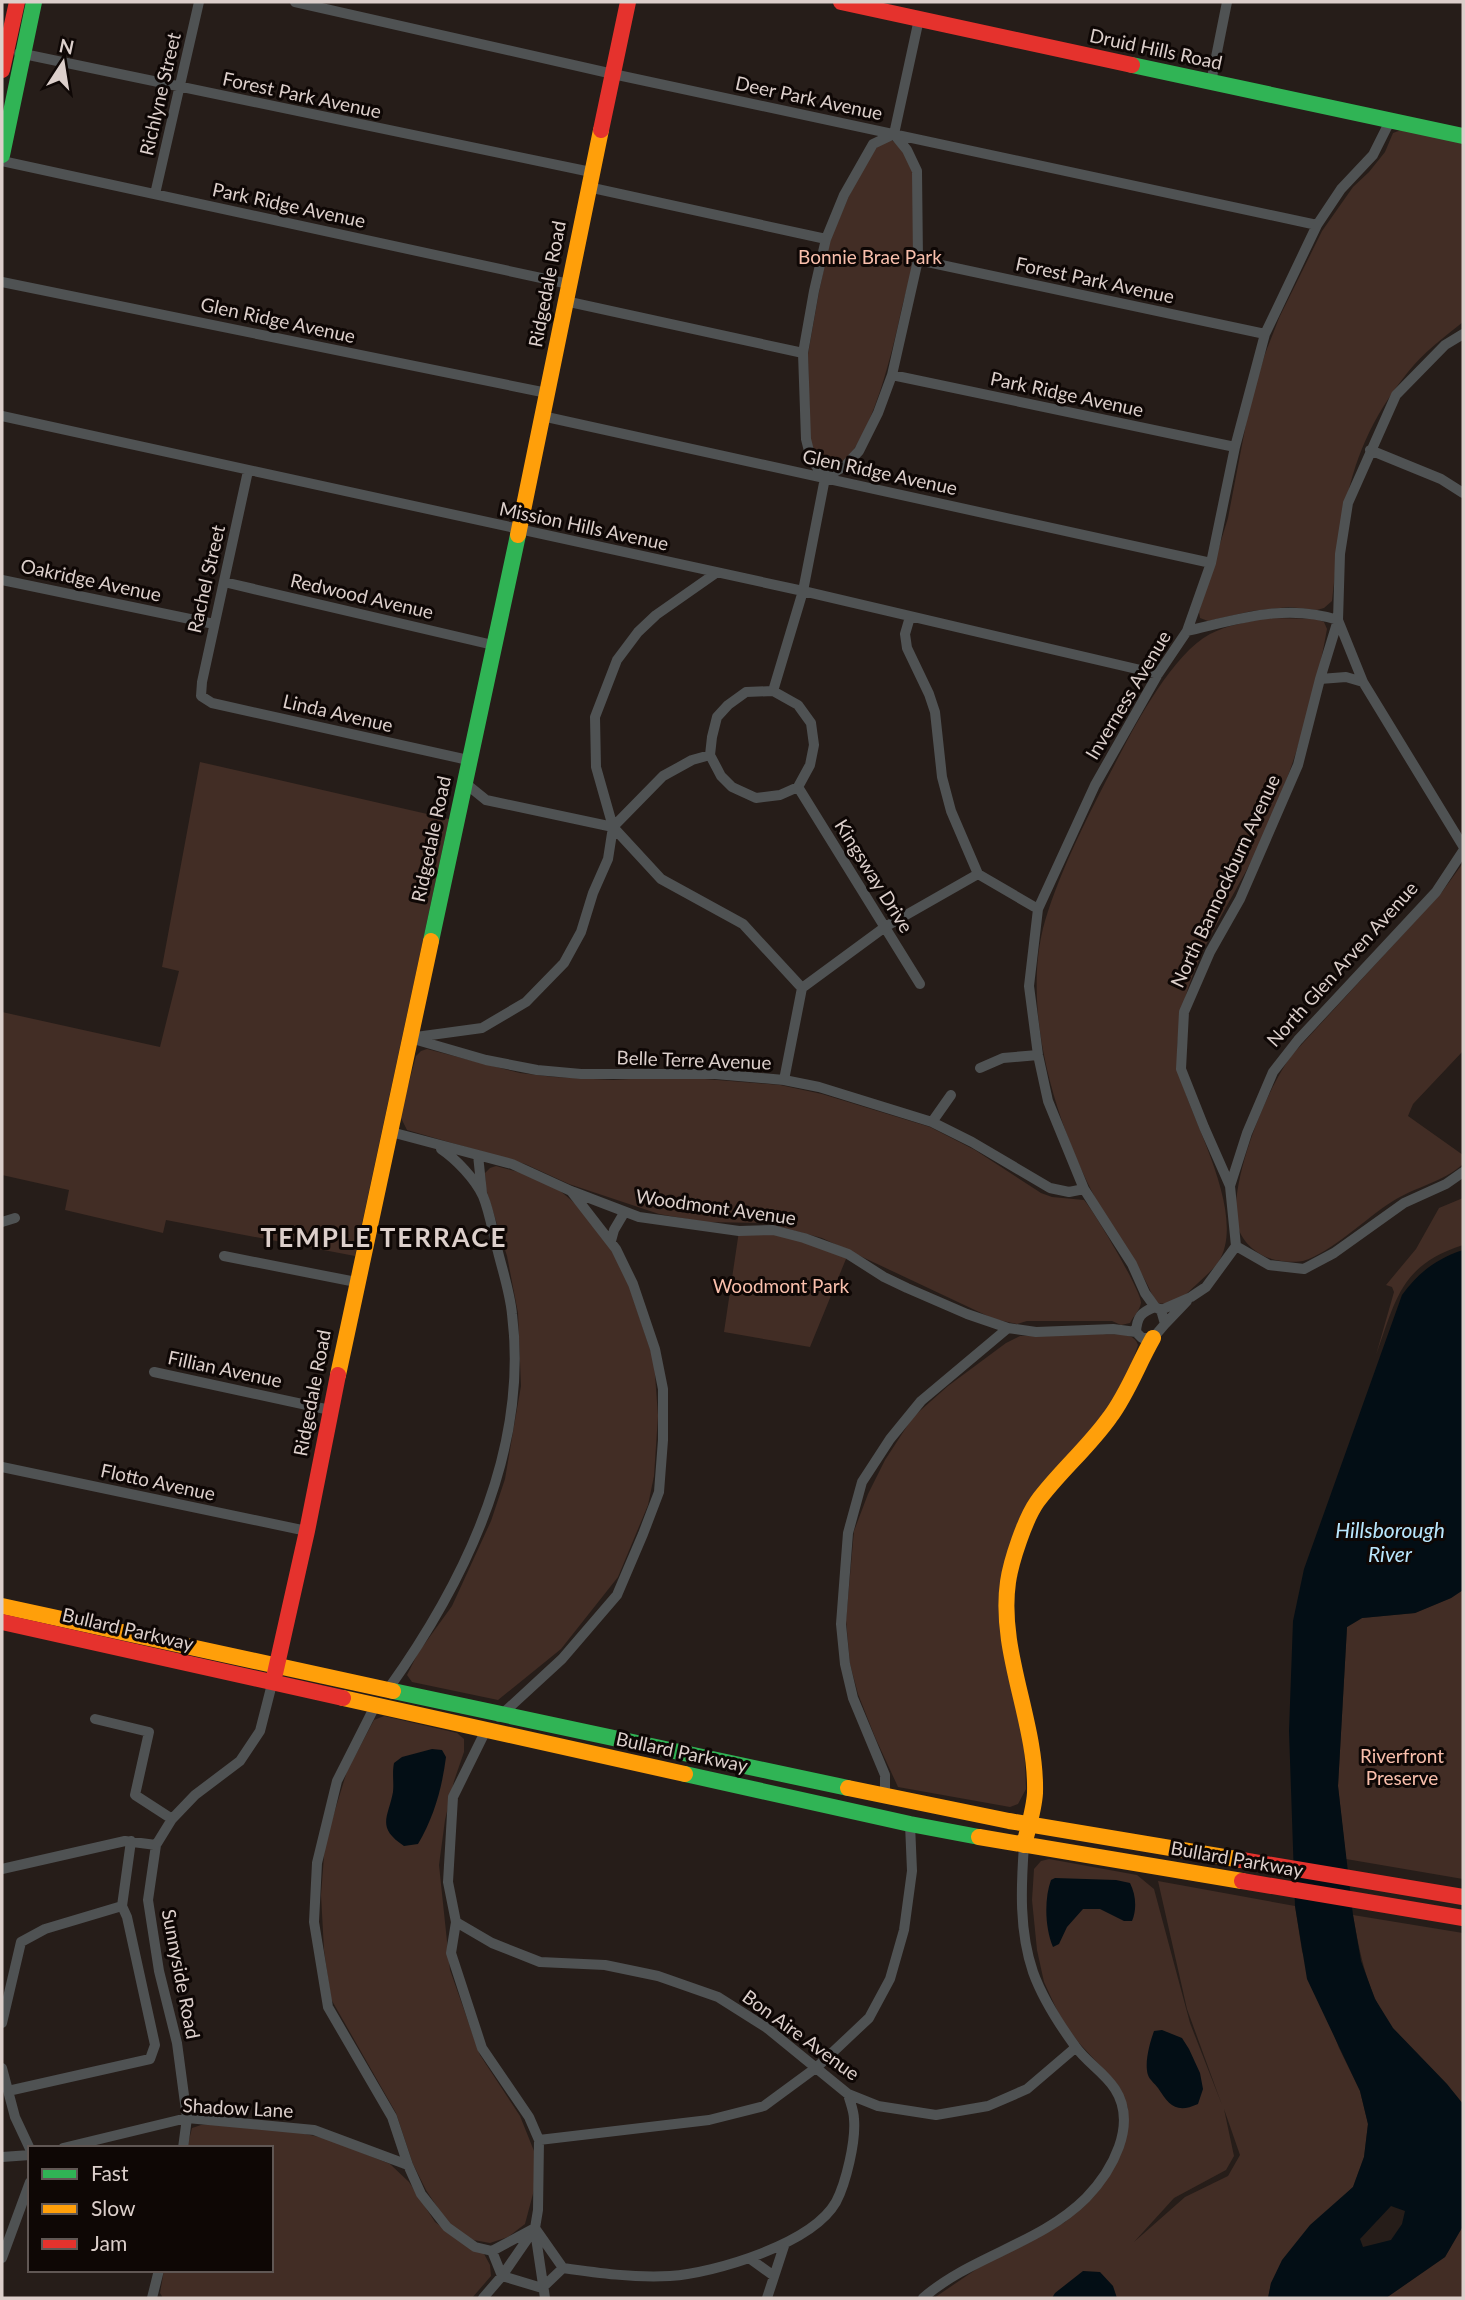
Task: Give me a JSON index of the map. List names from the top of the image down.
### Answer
{
  "streets": {
    "main road": ["Druid Hills Road", "Ridgedale Road", "Bullard Parkway"],
    "street": [
      "Richlyne Street",
      "Forest Park Avenue",
      "Deer Park Avenue",
      "Park Ridge Avenue",
      "Glen Ridge Avenue",
      "Mission Hills Avenue",
      "Rachel Street",
      "Oakridge Avenue",
      "Redwood Avenue",
      "Inverness Avenue",
      "Linda Avenue",
      "Kingsway Drive",
      "North Bannockburn Avenue",
      "North Glen Arven Avenue",
      "Belle Terre Avenue",
      "Woodmont Avenue",
      "Fillian Avenue",
      "Flotto Avenue",
      "Sunnyside Road",
      "Bon Aire Avenue",
      "Shadow Lane"
    ]
  },
  "crossings": [
    ["Druid Hills Road", "Inverness Avenue"],
    ["Richlyne Street", "Forest Park Avenue"],
    ["Richlyne Street", "Park Ridge Avenue"],
    ["Forest Park Avenue", "Ridgedale Road"],
    ["Forest Park Avenue", "Inverness Avenue"],
    ["Deer Park Avenue", "Ridgedale Road"],
    ["Deer Park Avenue", "Inverness Avenue"],
    ["Park Ridge Avenue", "Ridgedale Road"],
    ["Park Ridge Avenue", "Inverness Avenue"],
    ["Ridgedale Road", "Glen Ridge Avenue"],
    ["Ridgedale Road", "Mission Hills Avenue"],
    ["Ridgedale Road", "Redwood Avenue"],
    ["Ridgedale Road", "Linda Avenue"],
    ["Ridgedale Road", "Belle Terre Avenue"],
    ["Ridgedale Road", "Woodmont Avenue"],
    ["Ridgedale Road", "Fillian Avenue"],
    ["Ridgedale Road", "Flotto Avenue"],
    ["Ridgedale Road", "Bullard Parkway"],
    ["Ridgedale Road", "Sunnyside Road"],
    ["Glen Ridge Avenue", "Inverness Avenue"],
    ["Mission Hills Avenue", "Rachel Street"],
    ["Mission Hills Avenue", "Inverness Avenue"],
    ["Rachel Street", "Oakridge Avenue"],
    ["Rachel Street", "Redwood Avenue"],
    ["Rachel Street", "Linda Avenue"],
    ["Inverness Avenue", "Belle Terre Avenue"],
    ["Inverness Avenue", "Woodmont Avenue"],
    ["North Bannockburn Avenue", "North Glen Arven Avenue"],
    ["Bullard Parkway", "Sunnyside Road"],
    ["Sunnyside Road", "Shadow Lane"]
  ],
  "districts": ["TEMPLE TERRACE"],
  "water": ["Hillsborough River"],
  "parks": ["Bonnie Brae Park", "Woodmont Park", "Riverfront Preserve"],
  "legend": ["Fast", "Slow", "Jam"],
  "north": "top"
}
